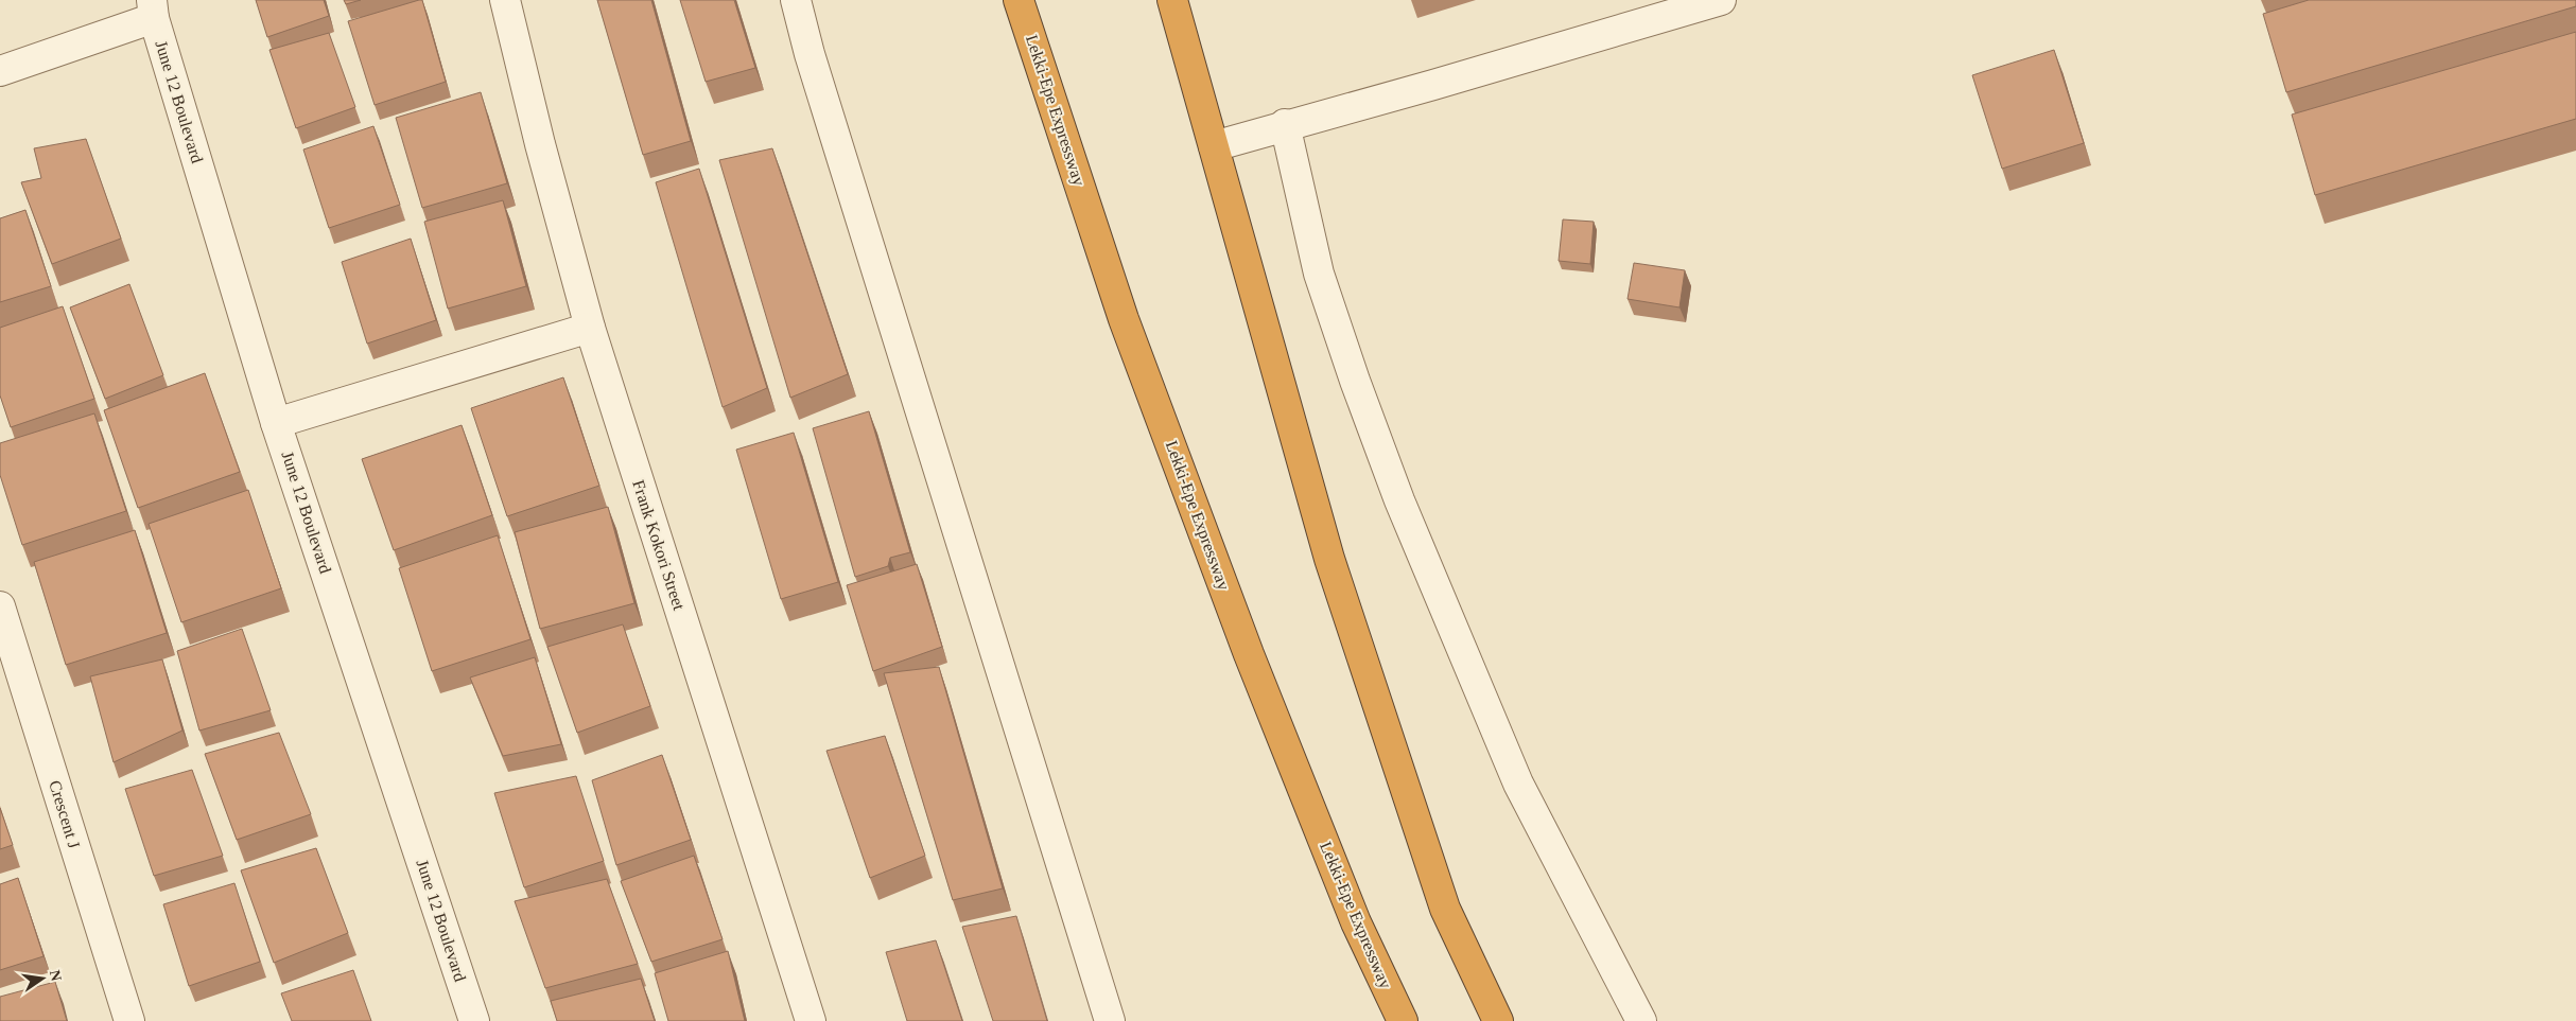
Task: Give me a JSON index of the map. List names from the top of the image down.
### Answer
{
  "streets": {
    "highway": ["Lekki-Epe Expressway"],
    "street": ["June 12 Boulevard", "Frank Kokori Street", "Crescent J"]
  },
  "north": "right"
}
